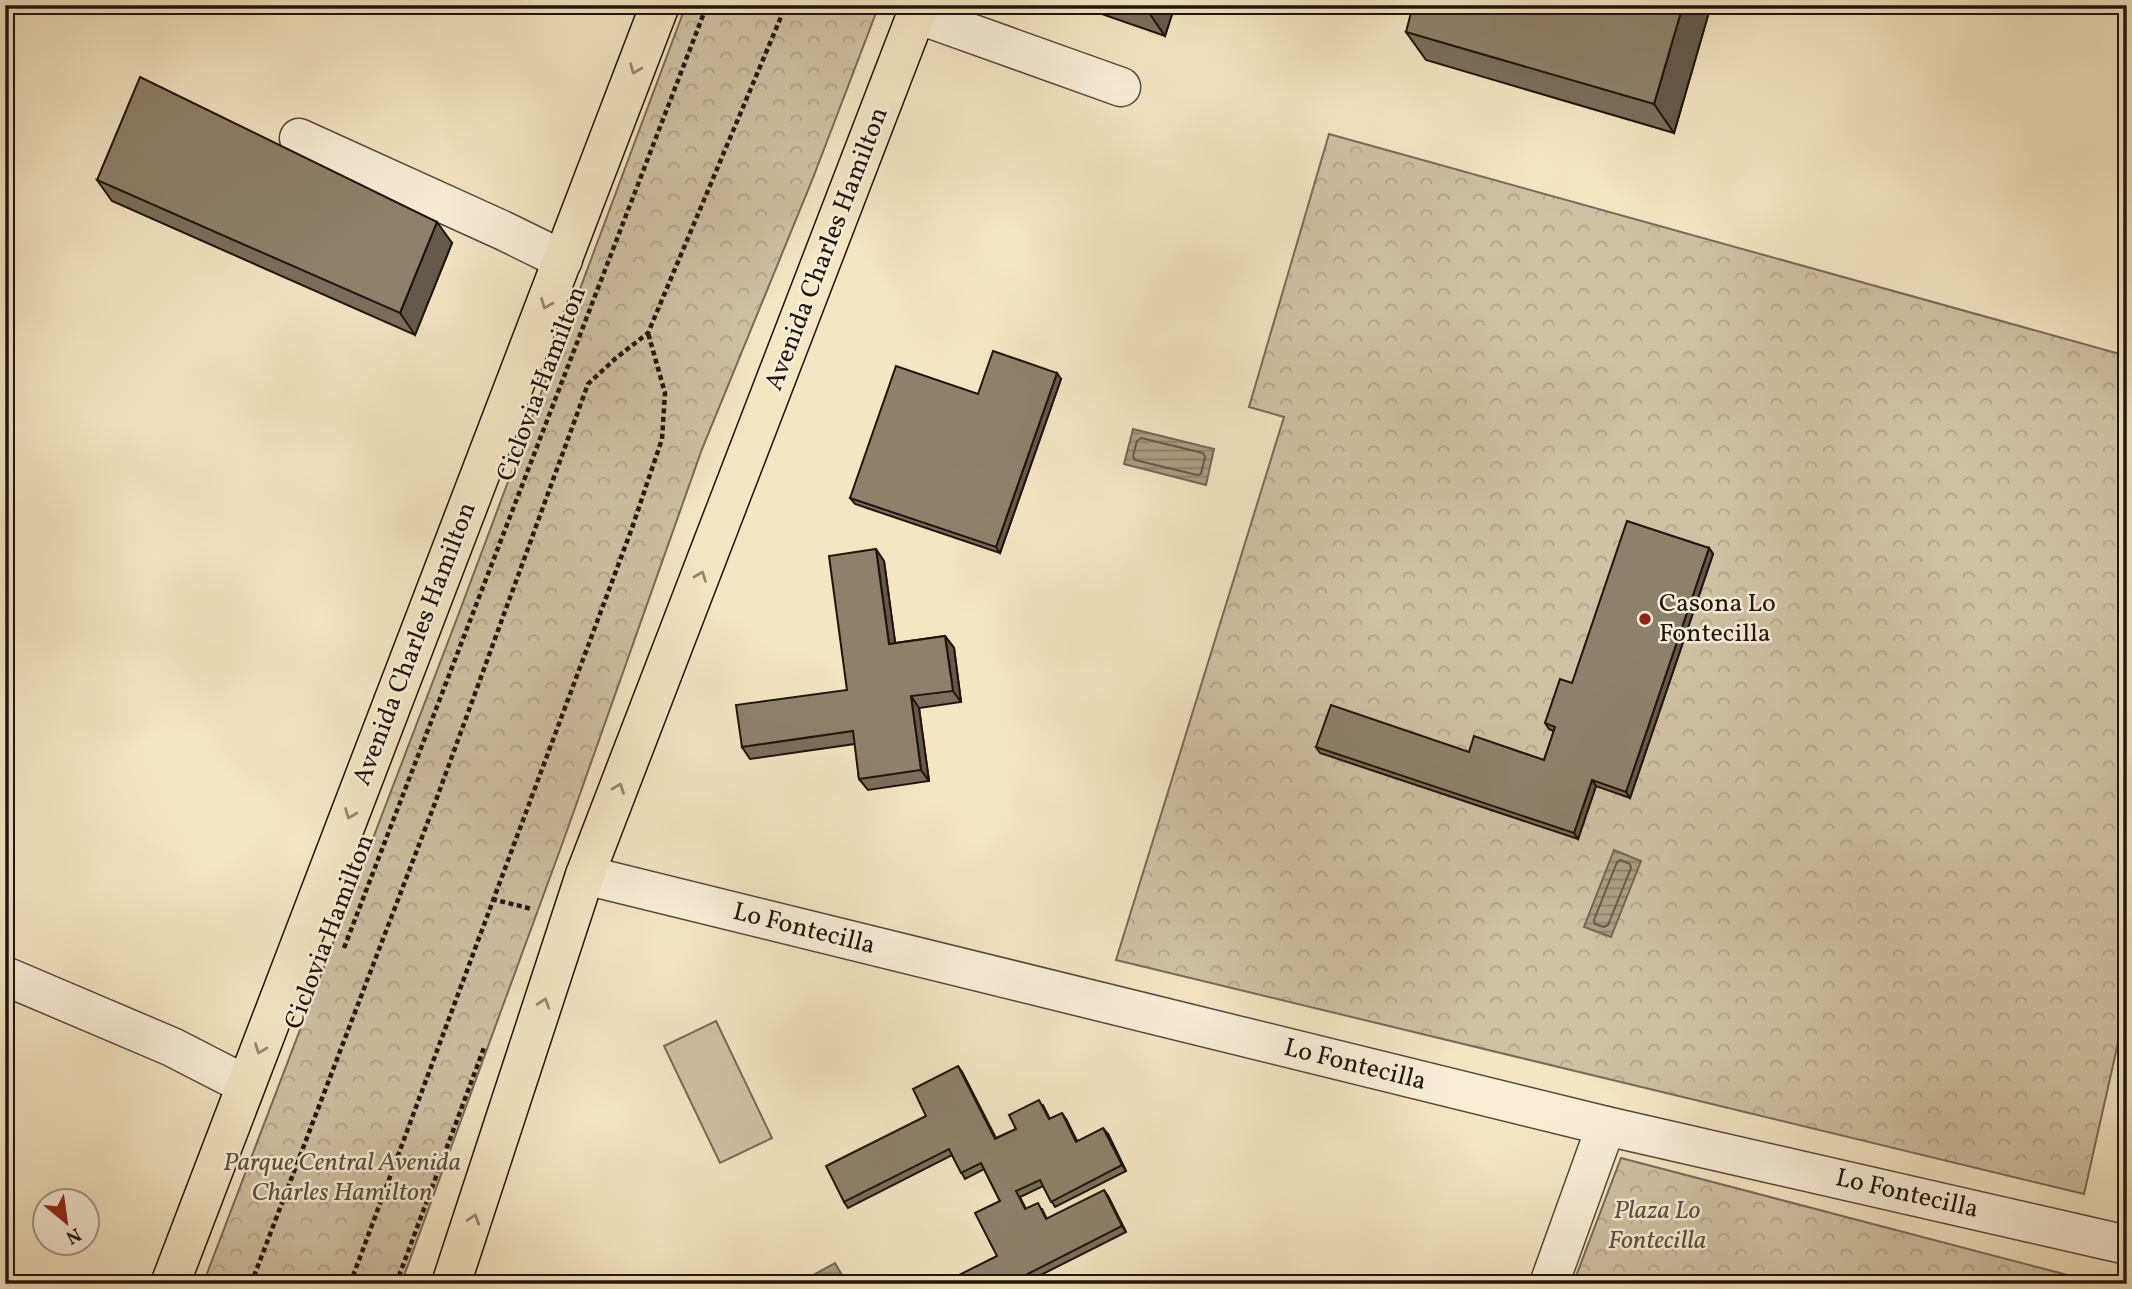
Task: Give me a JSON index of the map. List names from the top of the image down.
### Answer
{
  "streets": {
    "main road": ["Avenida Charles Hamilton"],
    "street": ["Lo Fontecilla"],
    "path": ["Ciclovia Hamilton"]
  },
  "crossings": [
    ["Avenida Charles Hamilton", "Lo Fontecilla"]
  ],
  "parks": ["Parque Central Avenida Charles Hamilton", "Plaza Lo Fontecilla"],
  "places": ["Casona Lo Fontecilla"],
  "north": "bottom right"
}
